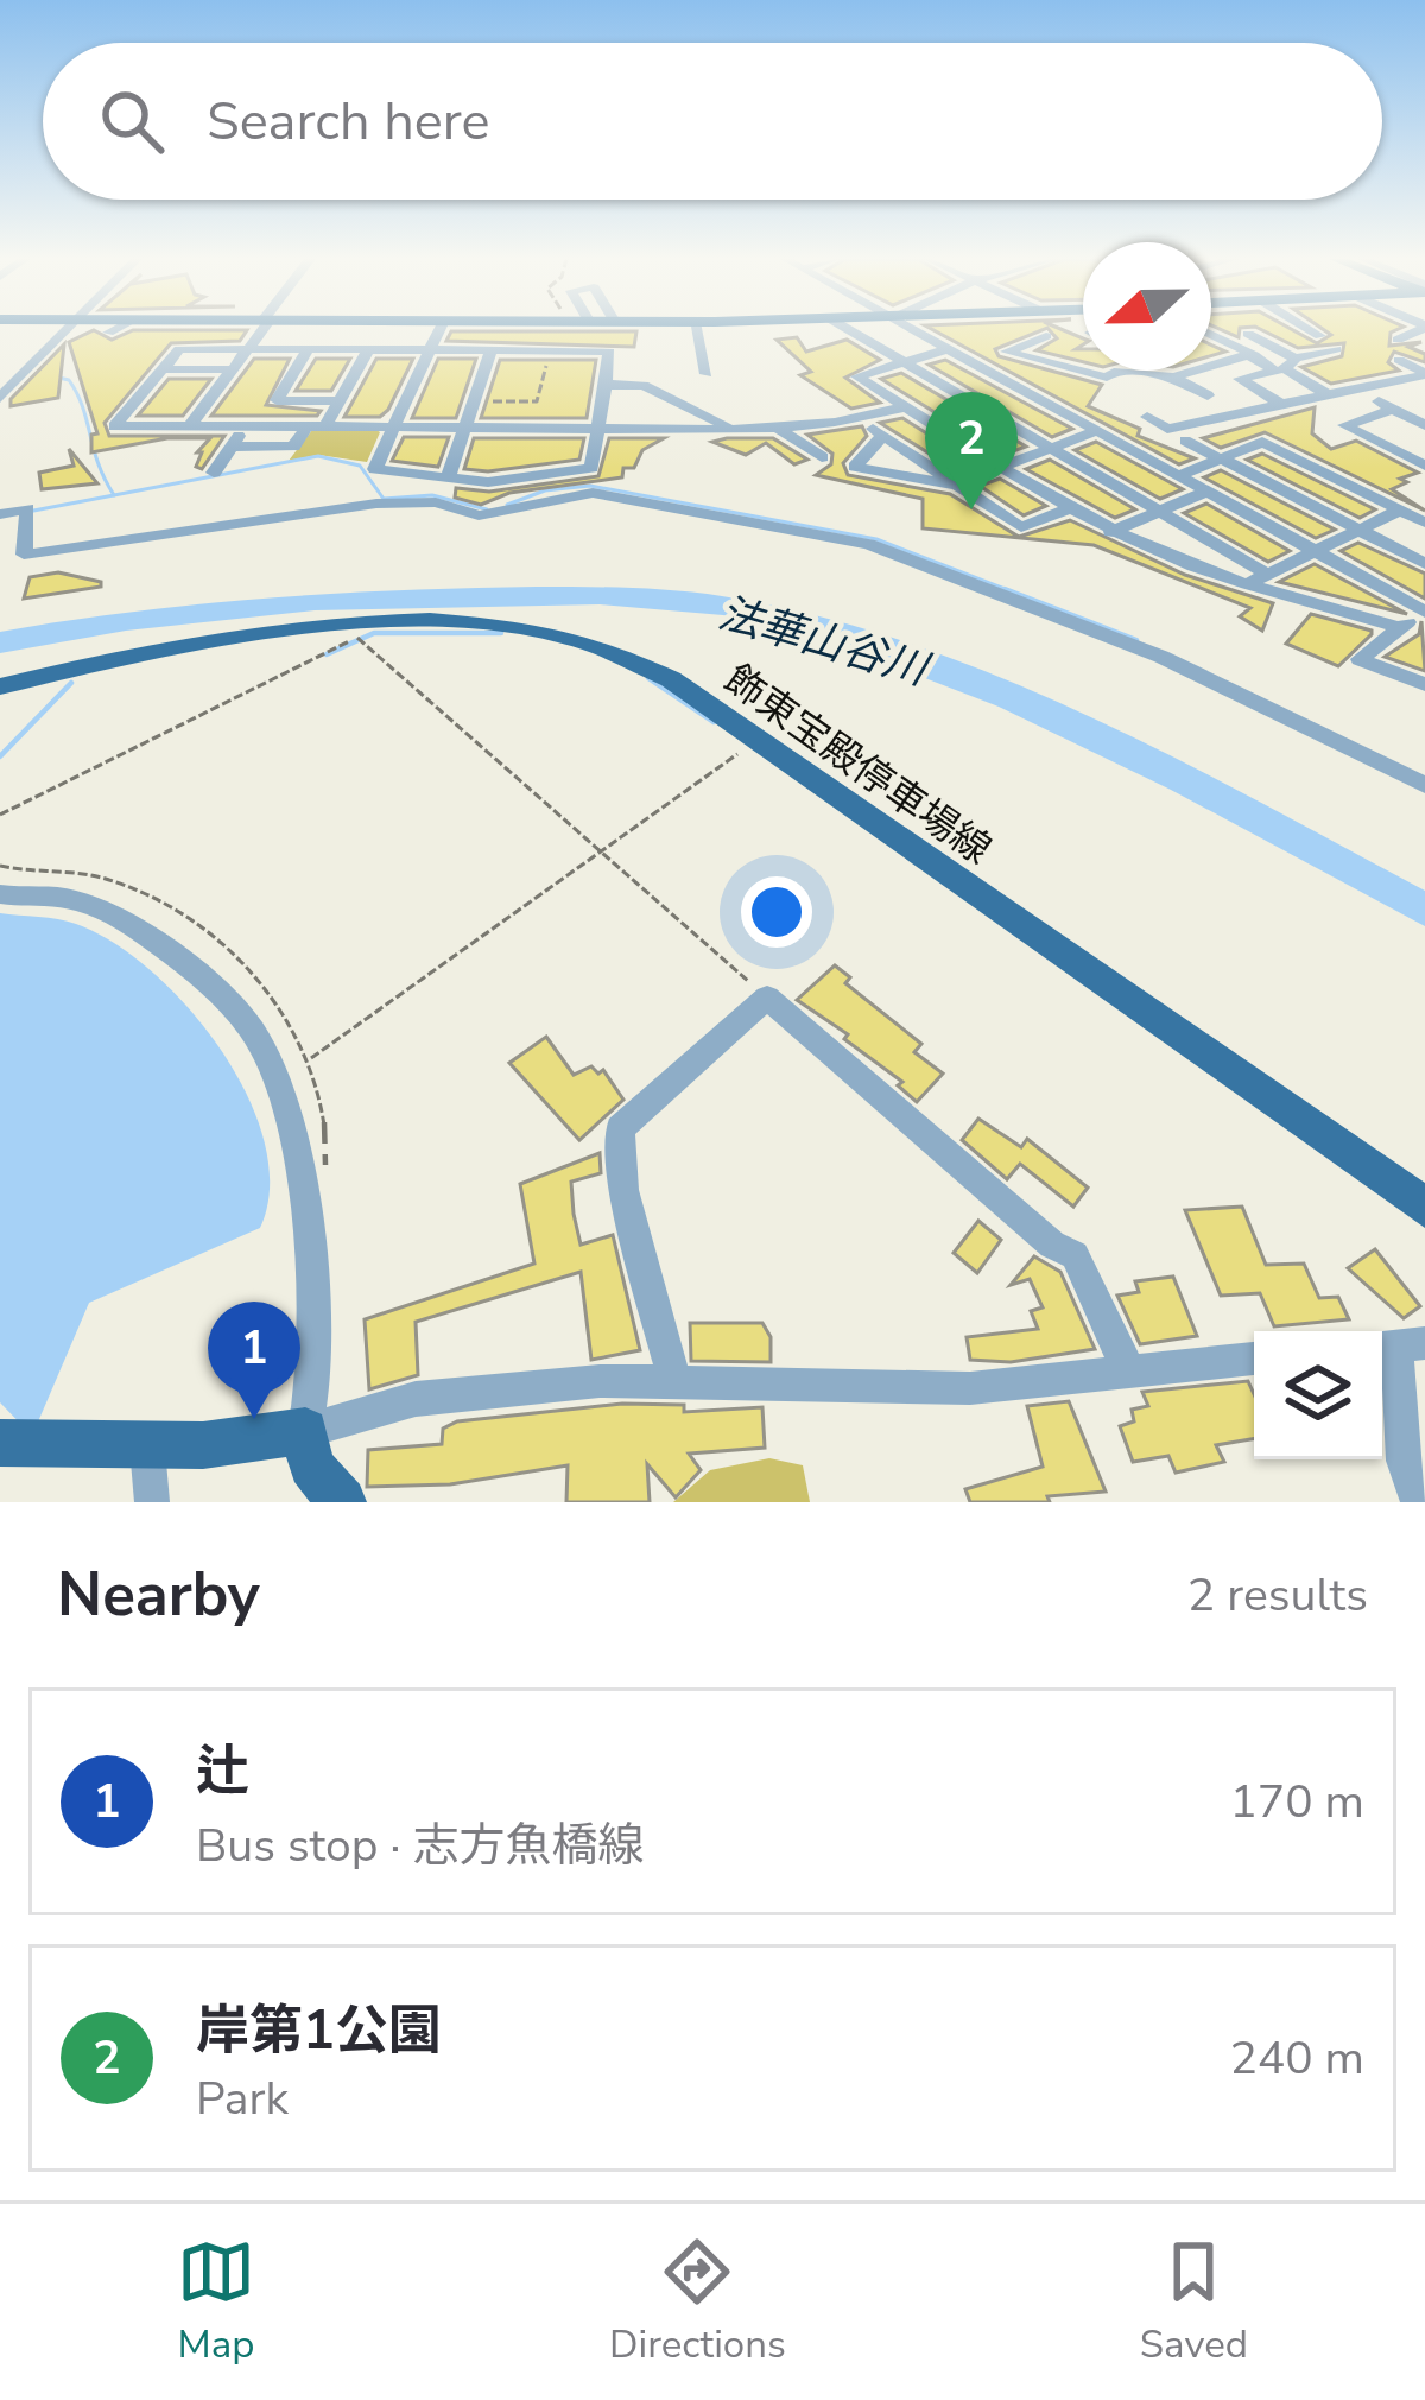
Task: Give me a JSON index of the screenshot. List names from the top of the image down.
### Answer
{
  "streets": {
    "main road": ["飾東宝殿停車場線"]
  },
  "water": ["法華山谷川"],
  "north": "left",
  "page": {
    "search": "Search here",
    "pins": ["2", "1"],
    "heading": ["Nearby", "2 results"],
    "list": [
      {
        "mark": "1",
        "name": "辻",
        "note": "Bus stop · 志方魚橋線",
        "value": "170 m"
      },
      {
        "mark": "2",
        "name": "岸第1公園",
        "note": "Park",
        "value": "240 m"
      }
    ],
    "nav": ["Map", "Directions", "Saved"]
  }
}
